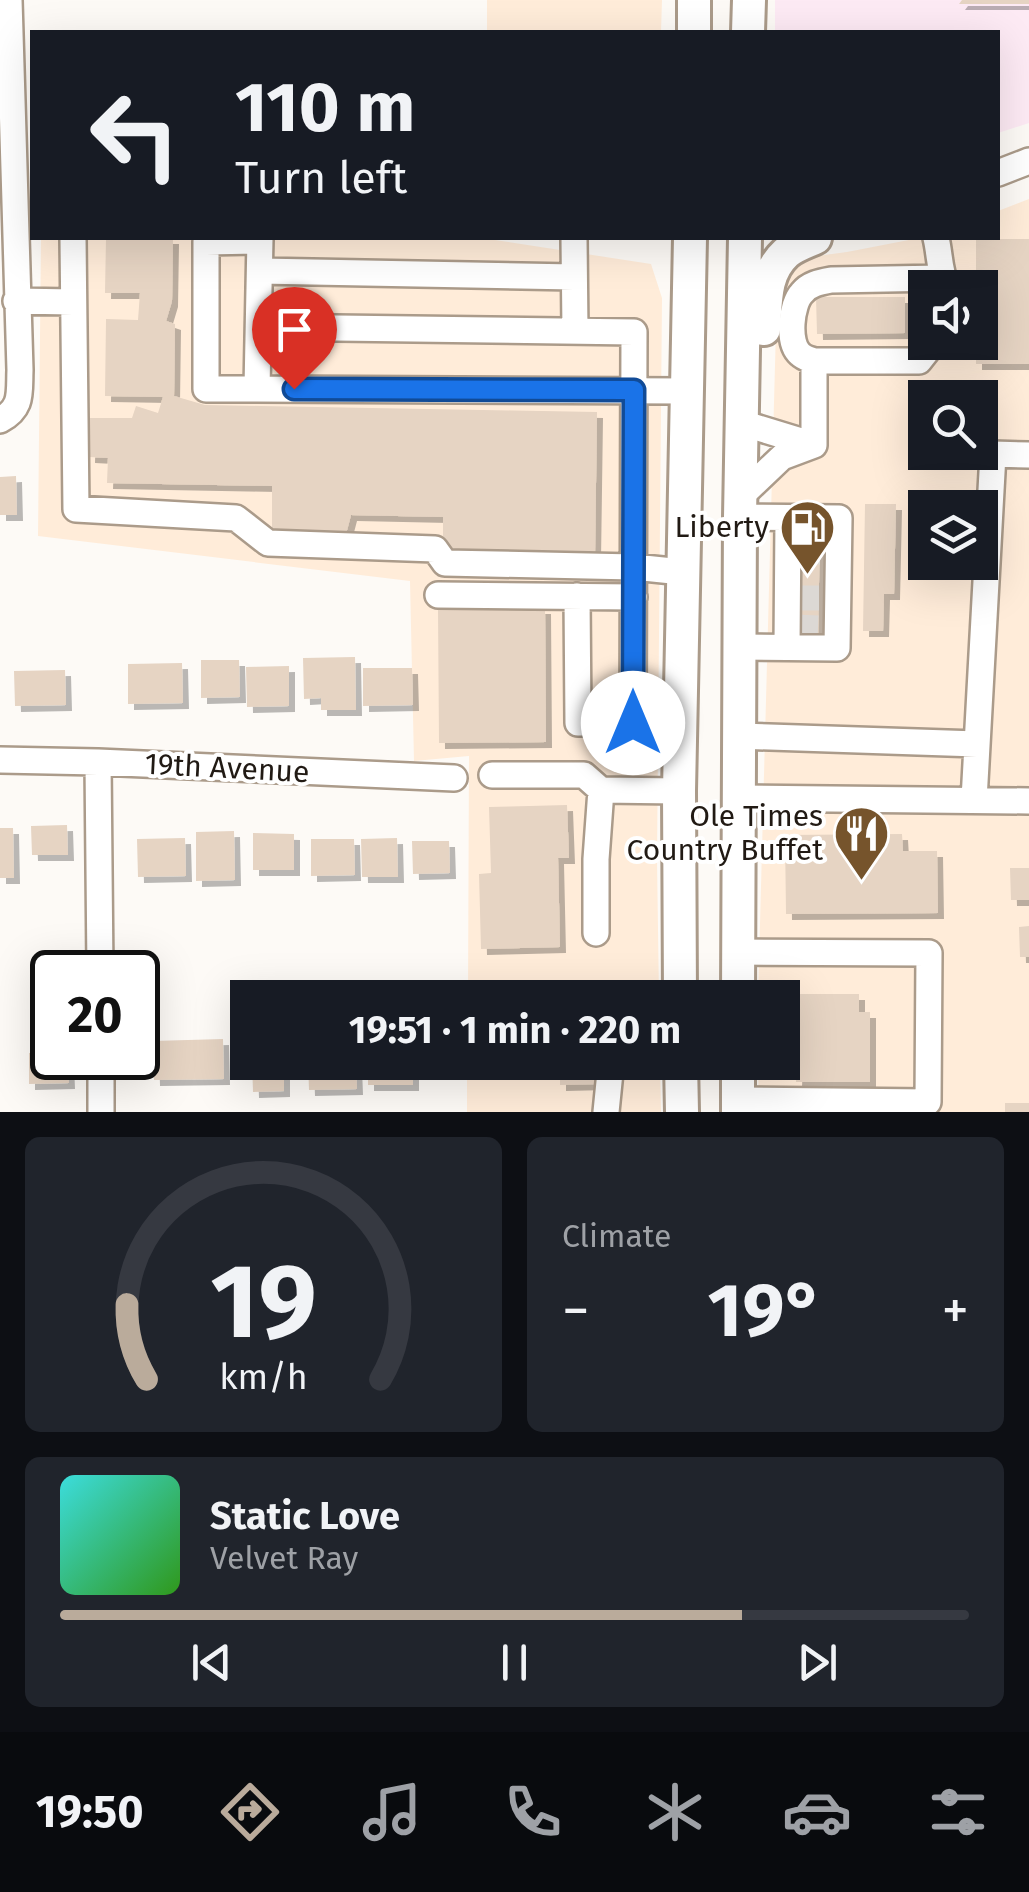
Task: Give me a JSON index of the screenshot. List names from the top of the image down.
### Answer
{
  "streets": {
    "street": ["19th Avenue"]
  },
  "places": {
    "fuel station": ["Liberty"],
    "restaurant": ["Ole Times Country Buffet"]
  },
  "page": {
    "turn": ["110 m", "Turn left"],
    "limit": "20",
    "trip": "19:51 · 1 min · 220 m",
    "tile": "Climate",
    "heat": ["−", "19°", "+"],
    "song": ["Static Love", "Velvet Ray"],
    "tabs": "19:50",
    "gauge": ["19", "km/h"]
  }
}
